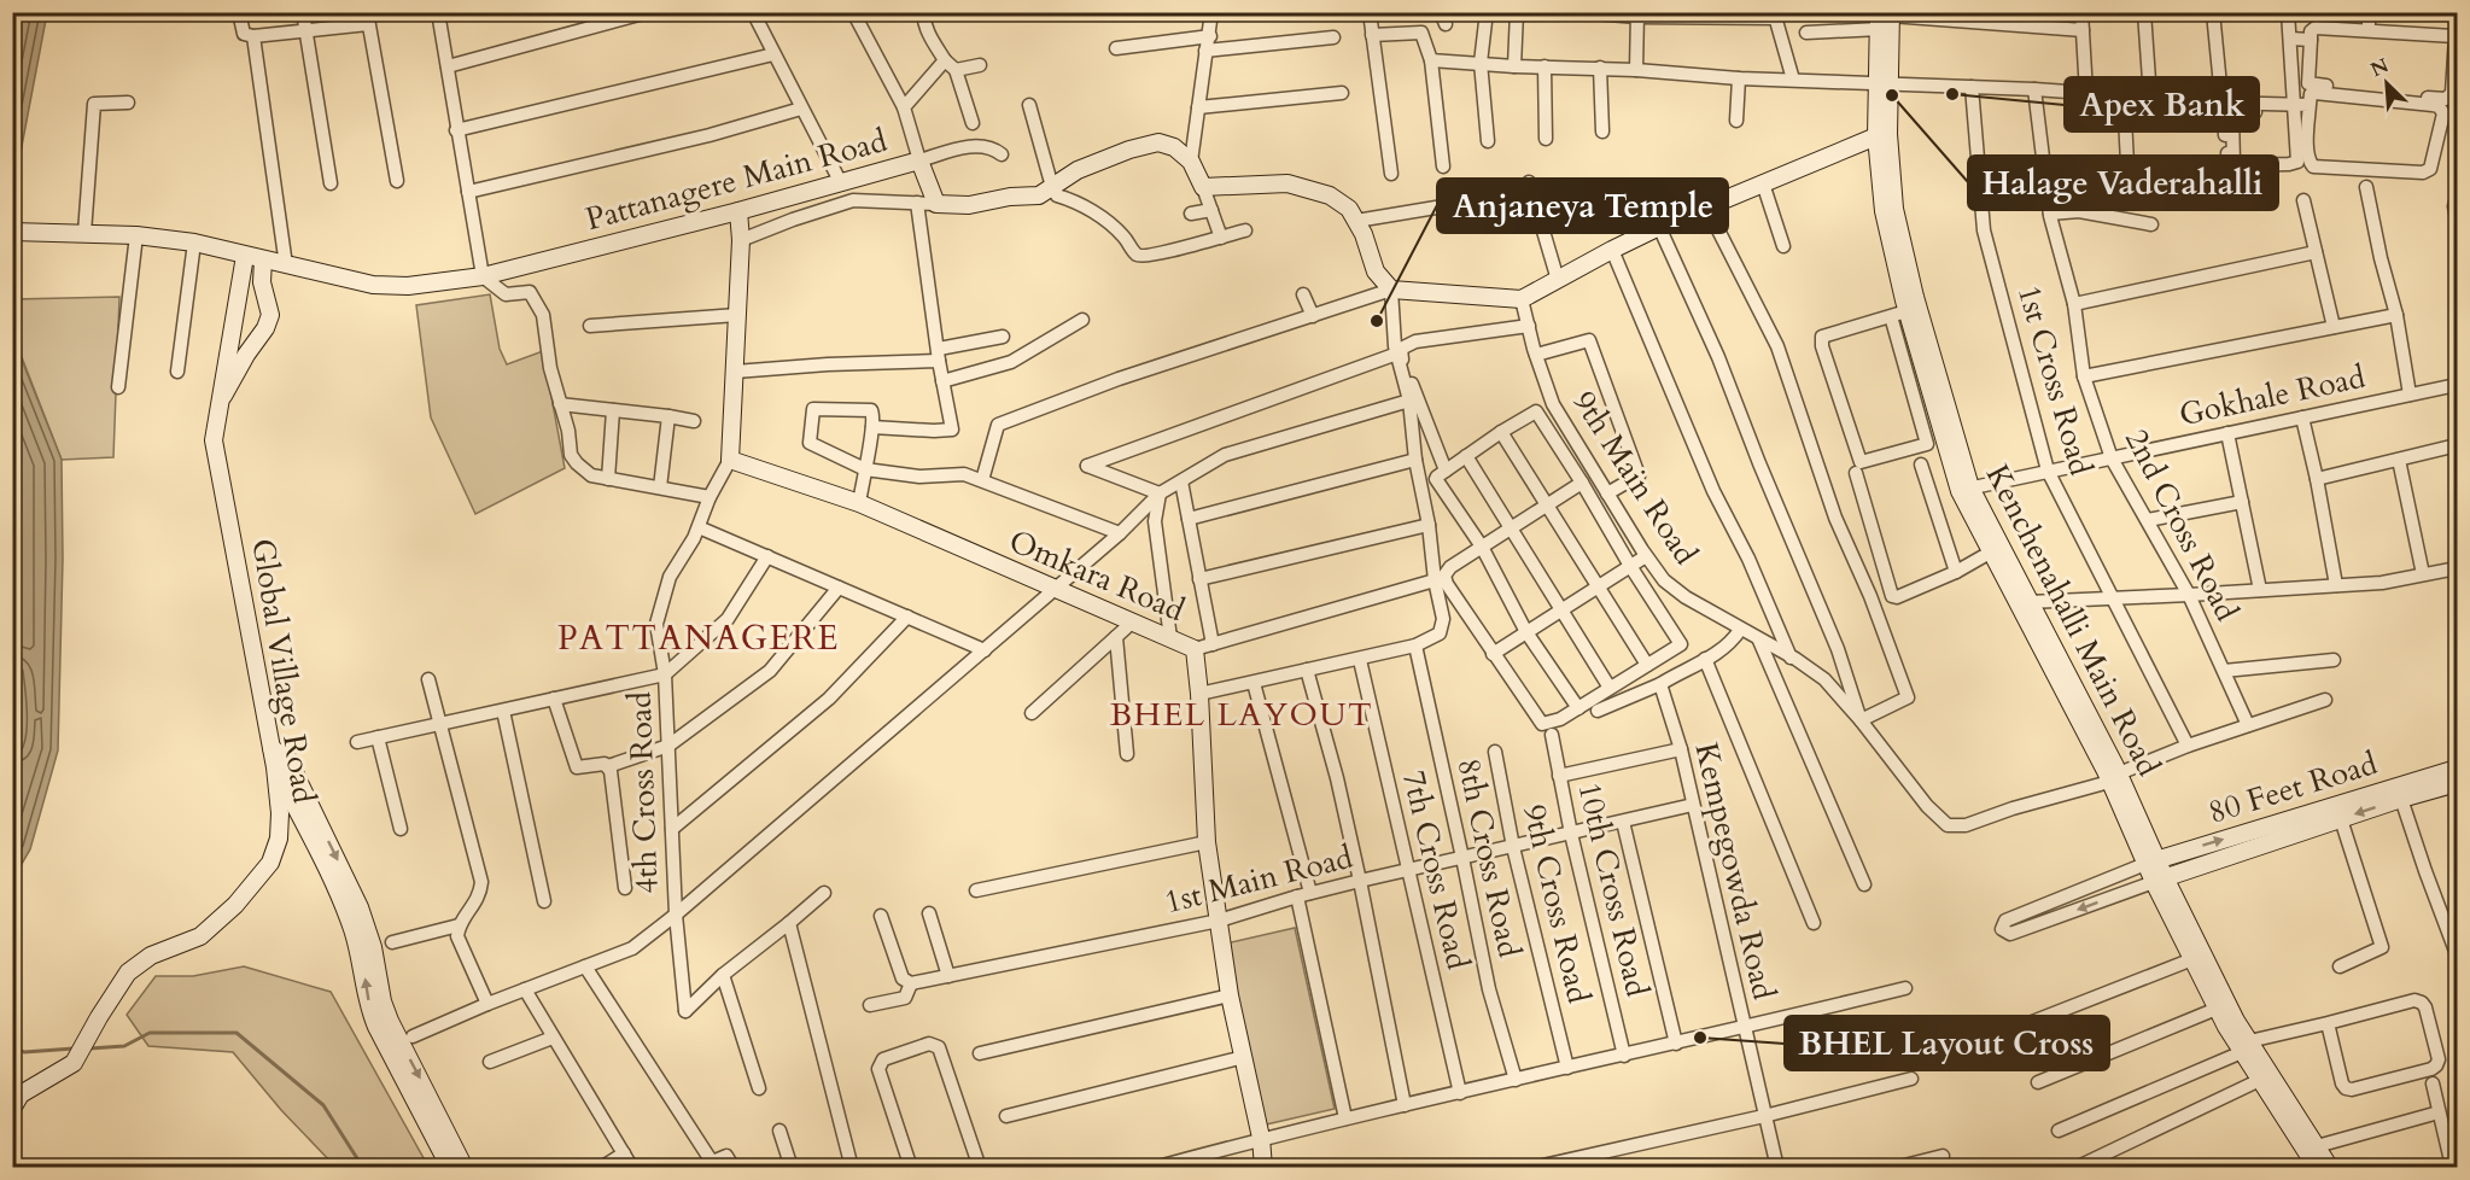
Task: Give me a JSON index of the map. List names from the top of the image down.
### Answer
{
  "streets": {
    "street": [
      "Pattanagere Main Road",
      "1st Cross Road",
      "Gokhale Road",
      "9th Main Road",
      "2nd Cross Road",
      "Omkara Road",
      "Kenchenahalli Main Road",
      "Global Village Road",
      "80 Feet Road",
      "4th Cross Road",
      "8th Cross Road",
      "7th Cross Road",
      "Kempegowda Road",
      "1st Main Road",
      "10th Cross Road",
      "9th Cross Road"
    ]
  },
  "crossings": [
    ["Pattanagere Main Road", "Global Village Road"],
    ["1st Cross Road", "Gokhale Road"],
    ["Gokhale Road", "2nd Cross Road"],
    ["Gokhale Road", "Kenchenahalli Main Road"],
    ["9th Main Road", "Kenchenahalli Main Road"],
    ["Omkara Road", "4th Cross Road"],
    ["Omkara Road", "1st Main Road"],
    ["Kenchenahalli Main Road", "80 Feet Road"],
    ["8th Cross Road", "1st Main Road"],
    ["7th Cross Road", "1st Main Road"],
    ["Kempegowda Road", "1st Main Road"],
    ["1st Main Road", "10th Cross Road"],
    ["1st Main Road", "9th Cross Road"]
  ],
  "districts": ["PATTANAGERE", "BHEL LAYOUT"],
  "places": [
    "Apex Bank",
    "Halage Vaderahalli",
    "Anjaneya Temple",
    "BHEL Layout Cross"
  ],
  "north": "top left"
}
